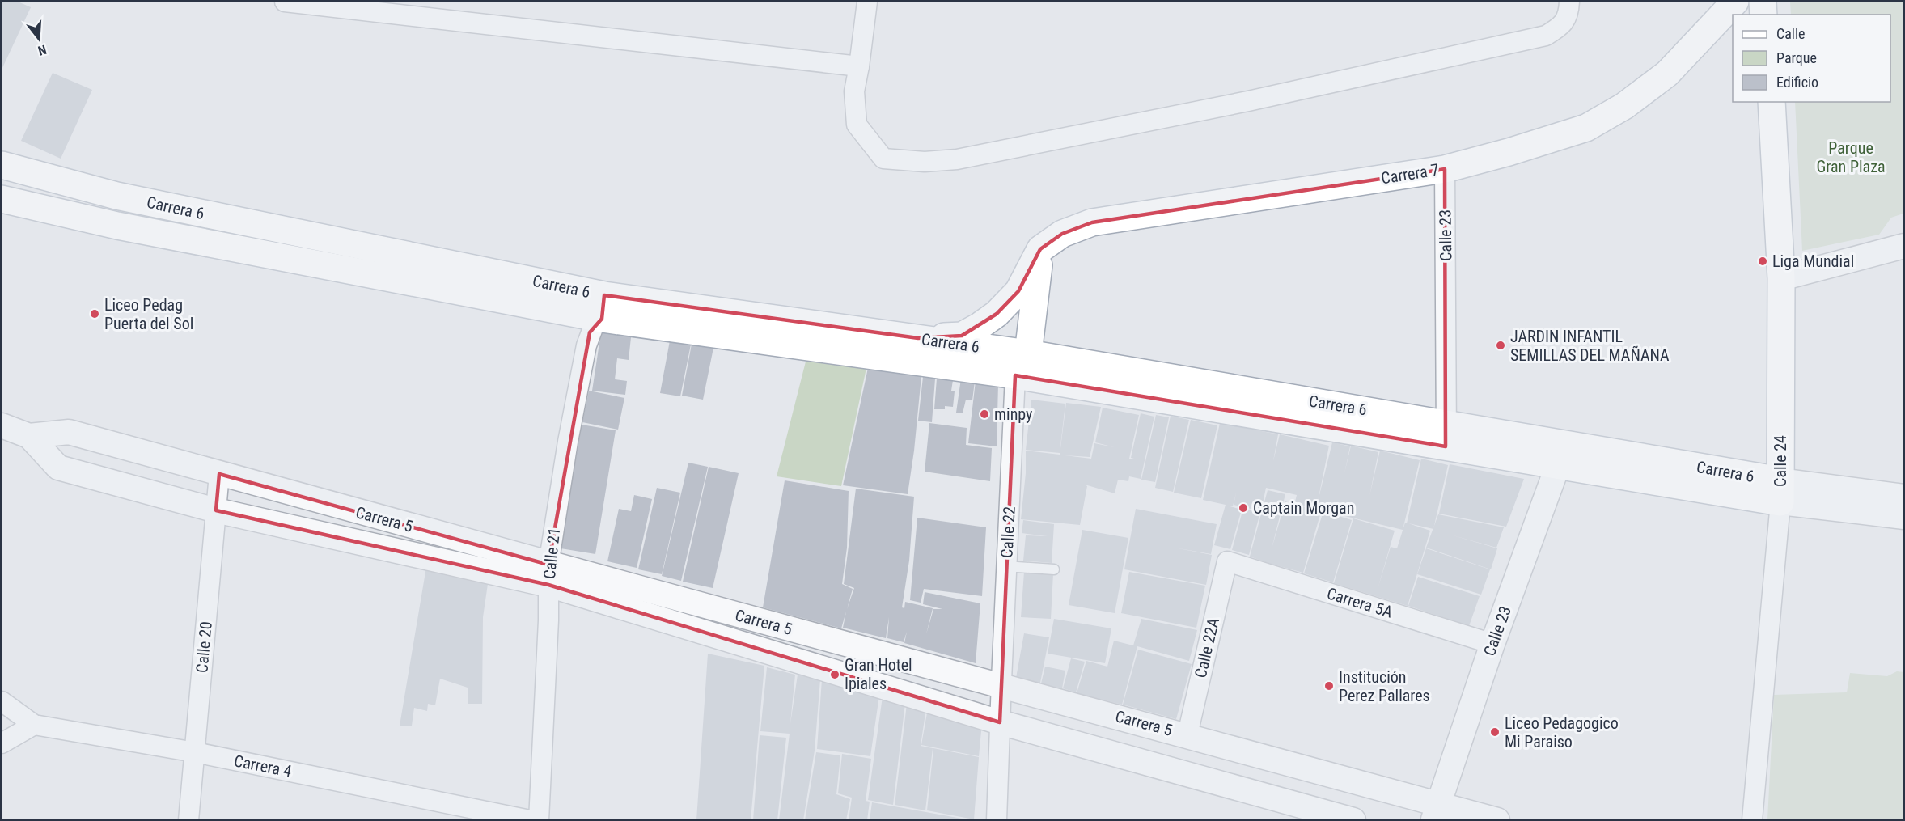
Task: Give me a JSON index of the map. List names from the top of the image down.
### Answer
{
  "streets": {
    "main road": [
      "Carrera 7",
      "Carrera 6",
      "Calle 24",
      "Calle 22"
    ],
    "street": [
      "Calle 23",
      "Carrera 5",
      "Calle 21",
      "Carrera 5A",
      "Calle 20",
      "Calle 22A",
      "Carrera 4"
    ]
  },
  "crossings": [
    ["Carrera 7", "Calle 23"],
    ["Carrera 7", "Calle 22"],
    ["Carrera 6", "Calle 23"],
    ["Carrera 6", "Calle 24"],
    ["Carrera 6", "Calle 22"],
    ["Carrera 6", "Calle 21"],
    ["Calle 23", "Carrera 5"],
    ["Calle 23", "Carrera 5A"],
    ["Carrera 5", "Calle 22"],
    ["Carrera 5", "Calle 21"],
    ["Carrera 5", "Calle 20"],
    ["Carrera 5", "Calle 22A"],
    ["Carrera 5A", "Calle 22A"],
    ["Calle 20", "Carrera 4"]
  ],
  "parks": ["Parque Gran Plaza"],
  "places": [
    "Liga Mundial",
    "Liceo Pedag Puerta del Sol",
    "JARDIN INFANTIL SEMILLAS DEL MAÑANA",
    "minpy",
    "Captain Morgan",
    "Gran Hotel Ipiales",
    "Institución Perez Pallares",
    "Liceo Pedagogico Mi Paraiso"
  ],
  "legend": ["Calle", "Parque", "Edificio"],
  "north": "bottom"
}
